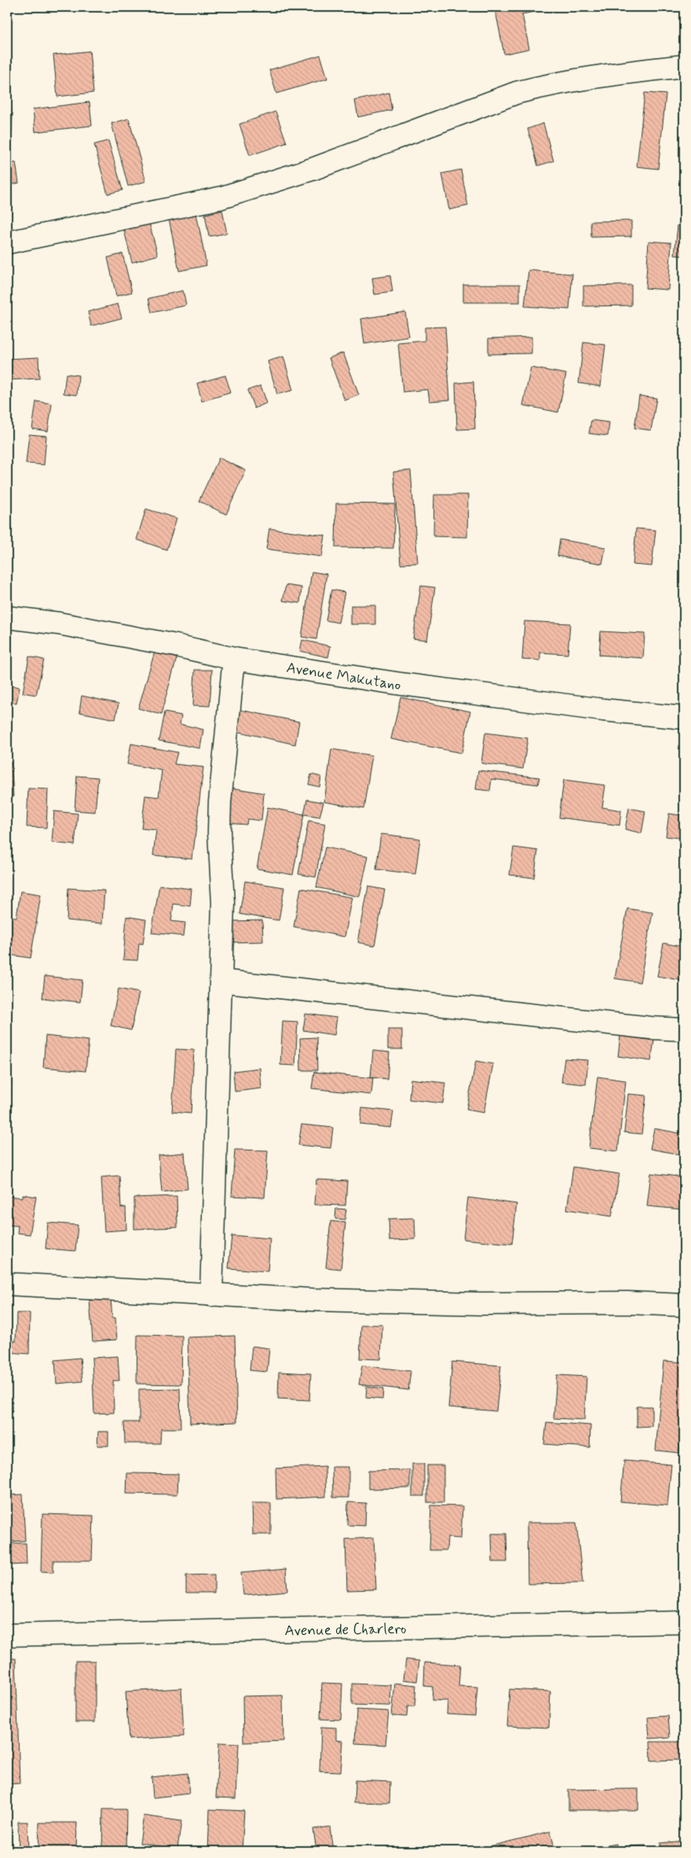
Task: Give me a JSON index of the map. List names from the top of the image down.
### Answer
{
  "streets": {
    "street": ["Avenue Makutano", "Avenue de Charlero"]
  }
}
